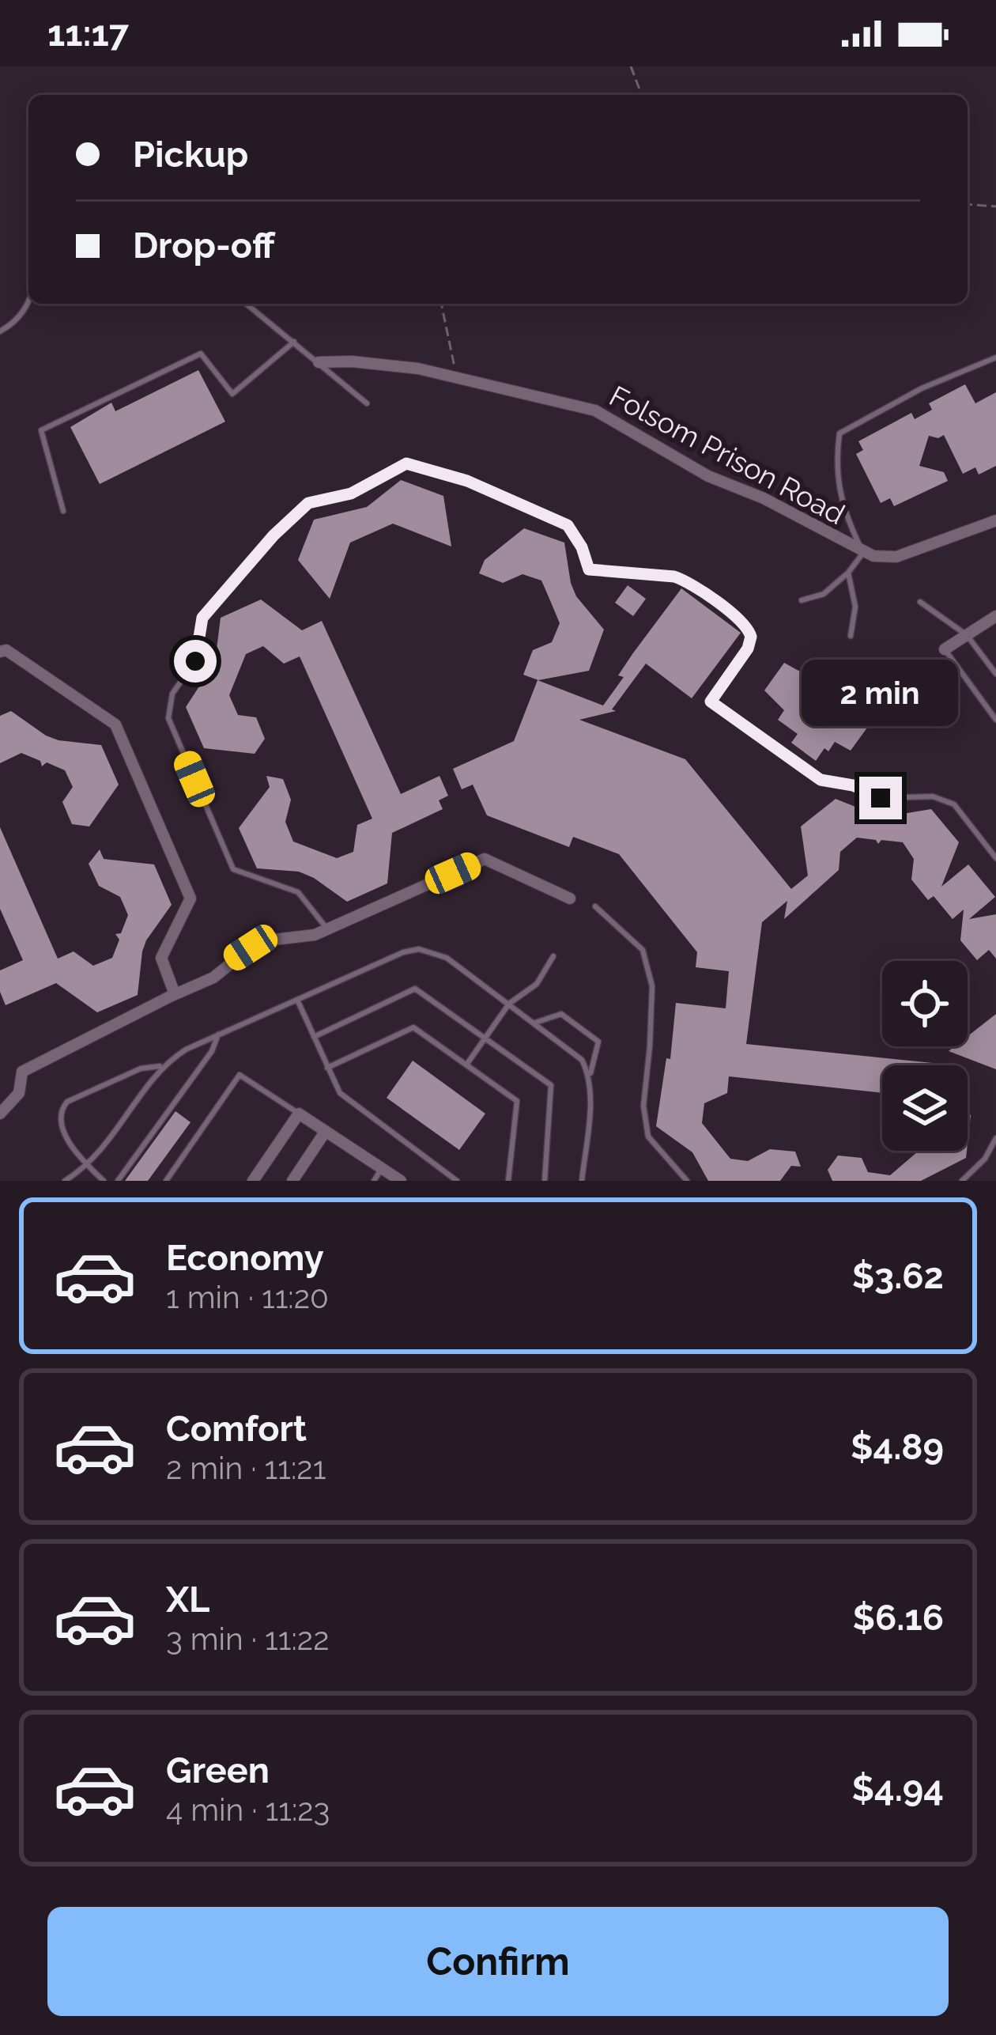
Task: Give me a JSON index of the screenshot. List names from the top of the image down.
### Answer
{
  "streets": {
    "street": ["Folsom Prison Road"]
  },
  "page": {
    "status": "11:17",
    "banner": ["Pickup", "Drop-off"],
    "bubble": "2 min",
    "list": [
      {
        "name": "Economy",
        "note": "1 min · 11:20",
        "value": "$3.62"
      },
      {
        "name": "Comfort",
        "note": "2 min · 11:21",
        "value": "$4.89"
      },
      {
        "name": "XL",
        "note": "3 min · 11:22",
        "value": "$6.16"
      },
      {
        "name": "Green",
        "note": "4 min · 11:23",
        "value": "$4.94"
      }
    ],
    "buttons": "Confirm"
  }
}
